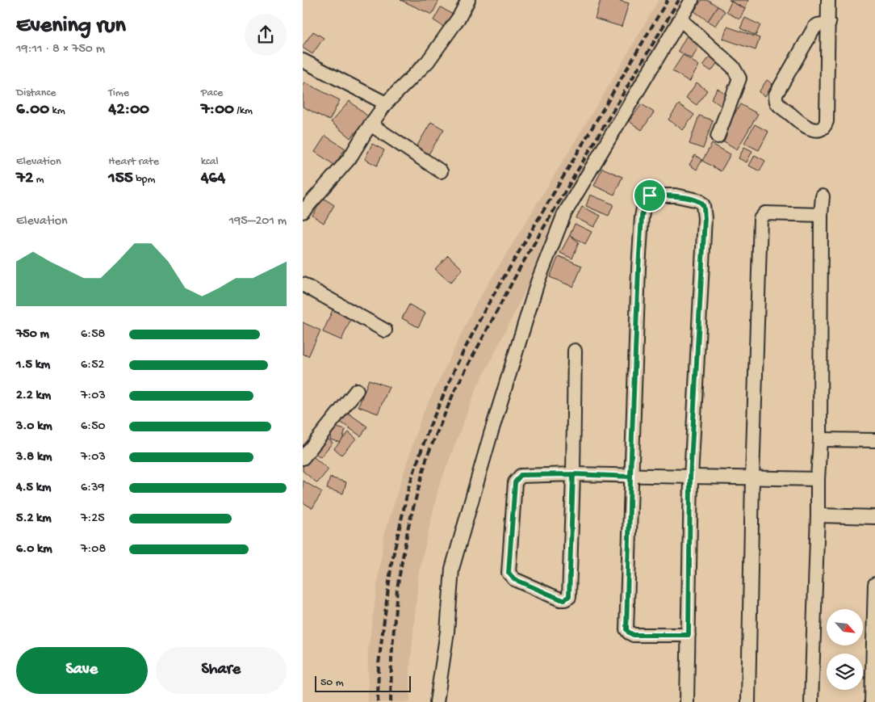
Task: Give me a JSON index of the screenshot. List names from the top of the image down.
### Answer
{
  "scale_bar": "50 m",
  "north": "bottom right",
  "page": {
    "heading": ["Evening run", "19:11 · 8 × 750 m"],
    "stats": [
      ["Distance", "6.00 km"],
      ["Time", "42:00"],
      ["Pace", "7:00 /km"],
      ["Elevation", "72 m"],
      ["Heart rate", "155 bpm"],
      ["kcal", "464"]
    ],
    "chart": ["Elevation", "195–201 m"],
    "list": [
      {
        "name": "750 m",
        "note": "6:58"
      },
      {
        "name": "1.5 km",
        "note": "6:52"
      },
      {
        "name": "2.2 km",
        "note": "7:03"
      },
      {
        "name": "3.0 km",
        "note": "6:50"
      },
      {
        "name": "3.8 km",
        "note": "7:03"
      },
      {
        "name": "4.5 km",
        "note": "6:39"
      },
      {
        "name": "5.2 km",
        "note": "7:25"
      },
      {
        "name": "6.0 km",
        "note": "7:08"
      }
    ],
    "buttons": ["Save", "Share"],
    "scale": "50 m"
  }
}
